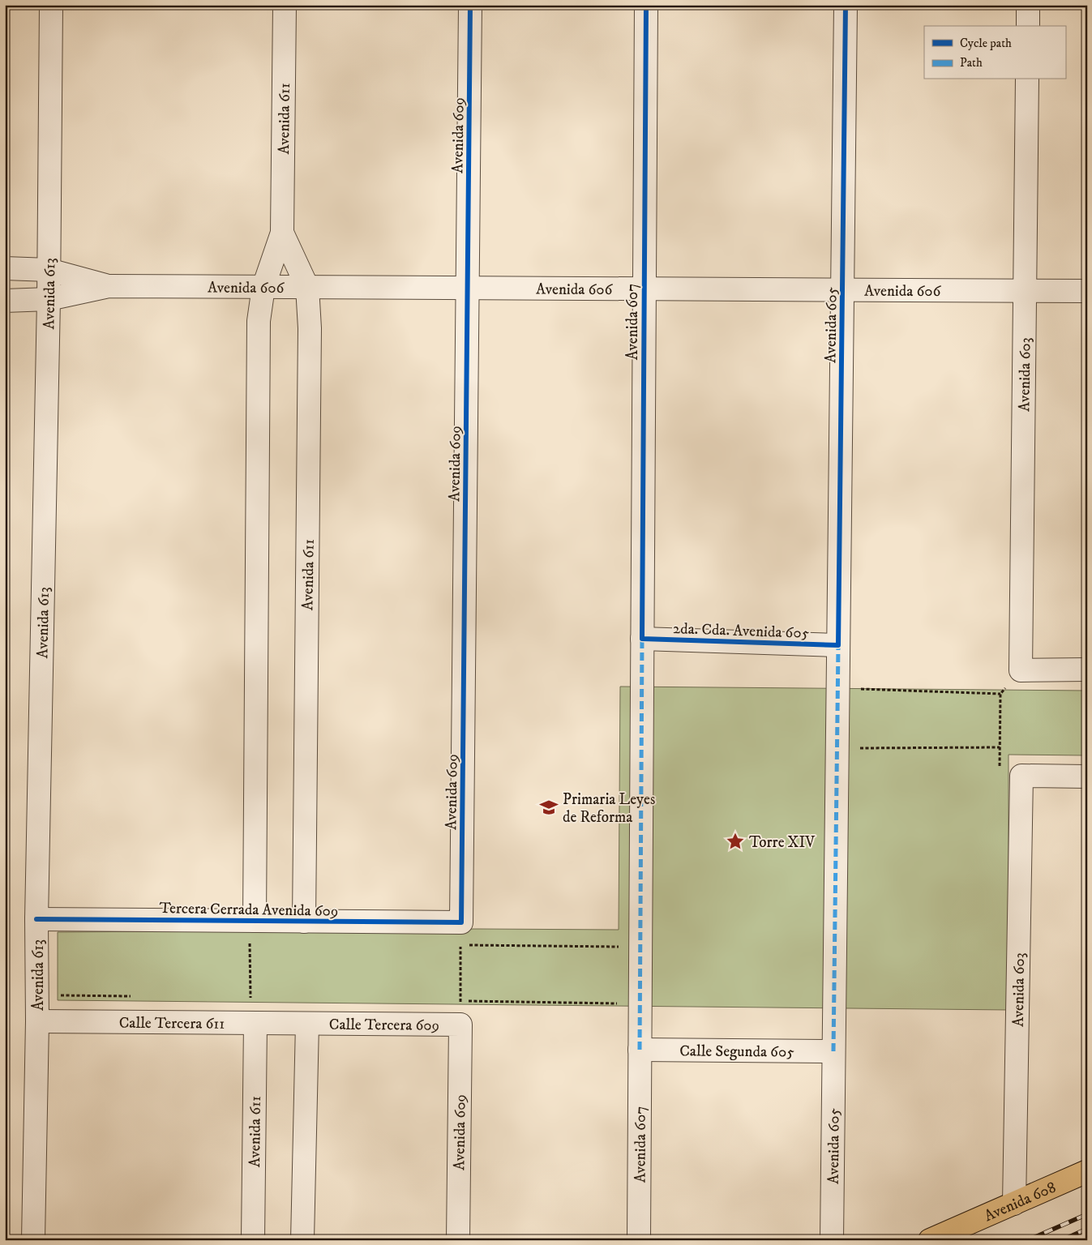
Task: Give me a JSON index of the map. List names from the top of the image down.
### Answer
{
  "streets": {
    "highway": ["Avenida 608"],
    "street": [
      "Avenida 611",
      "Avenida 609",
      "Avenida 606",
      "Avenida 613",
      "Avenida 607",
      "Avenida 605",
      "Avenida 603",
      "2da. Cda. Avenida 605",
      "Tercera Cerrada Avenida 609",
      "Calle Tercera 611",
      "Calle Tercera 609",
      "Calle Segunda 605"
    ]
  },
  "crossings": [
    ["Avenida 611", "Avenida 606"],
    ["Avenida 611", "Tercera Cerrada Avenida 609"],
    ["Avenida 611", "Calle Tercera 611"],
    ["Avenida 609", "Avenida 606"],
    ["Avenida 609", "Tercera Cerrada Avenida 609"],
    ["Avenida 609", "Calle Tercera 609"],
    ["Avenida 606", "Avenida 613"],
    ["Avenida 606", "Avenida 607"],
    ["Avenida 606", "Avenida 605"],
    ["Avenida 606", "Avenida 603"],
    ["Avenida 613", "Tercera Cerrada Avenida 609"],
    ["Avenida 613", "Calle Tercera 611"],
    ["Avenida 607", "2da. Cda. Avenida 605"],
    ["Avenida 607", "Calle Segunda 605"],
    ["Avenida 605", "2da. Cda. Avenida 605"],
    ["Avenida 605", "Calle Segunda 605"],
    ["Avenida 603", "Avenida 608"],
    ["Calle Tercera 611", "Calle Tercera 609"]
  ],
  "places": {
    "school or university": ["Primaria Leyes de Reforma"],
    "place": ["Torre XIV"]
  },
  "legend": ["Cycle path", "Path"]
}
